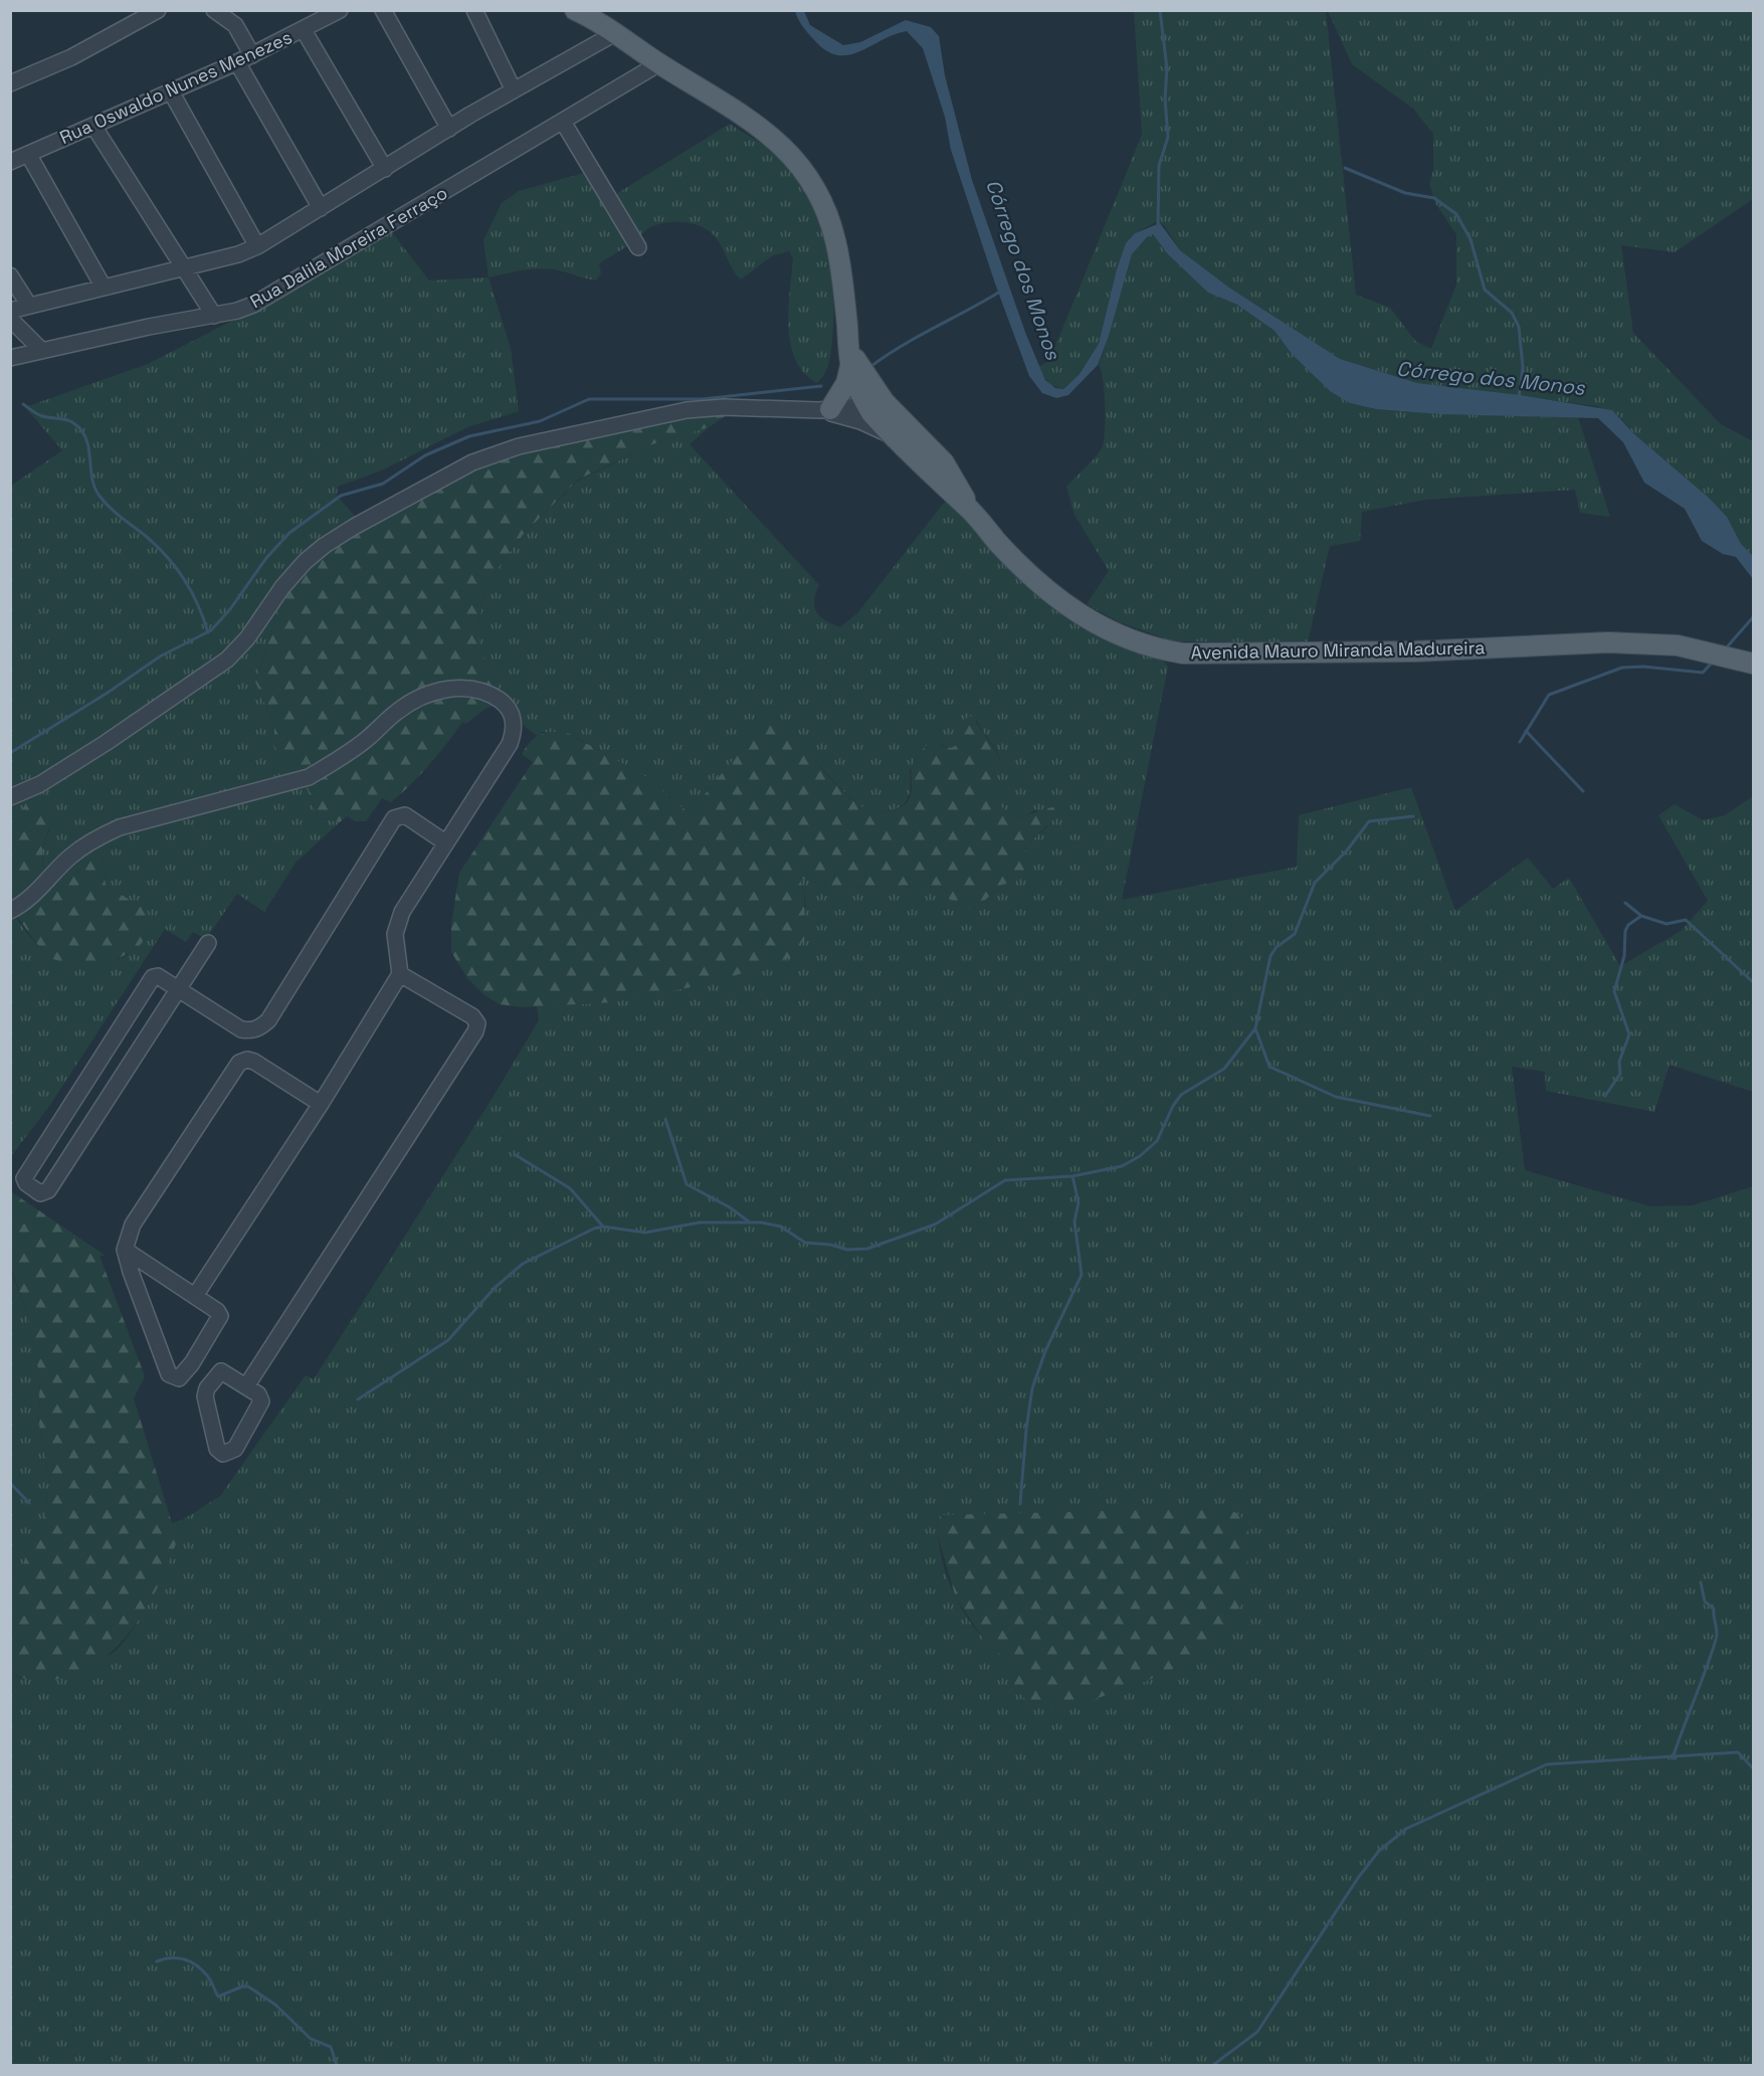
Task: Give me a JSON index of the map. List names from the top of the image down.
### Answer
{
  "streets": {
    "main road": ["Avenida Mauro Miranda Madureira"],
    "street": ["Rua Oswaldo Nunes Menezes", "Rua Dalila Moreira Ferraço"]
  },
  "crossings": [
    ["Rua Dalila Moreira Ferraço", "Avenida Mauro Miranda Madureira"]
  ],
  "water": ["Córrego dos Monos"]
}
